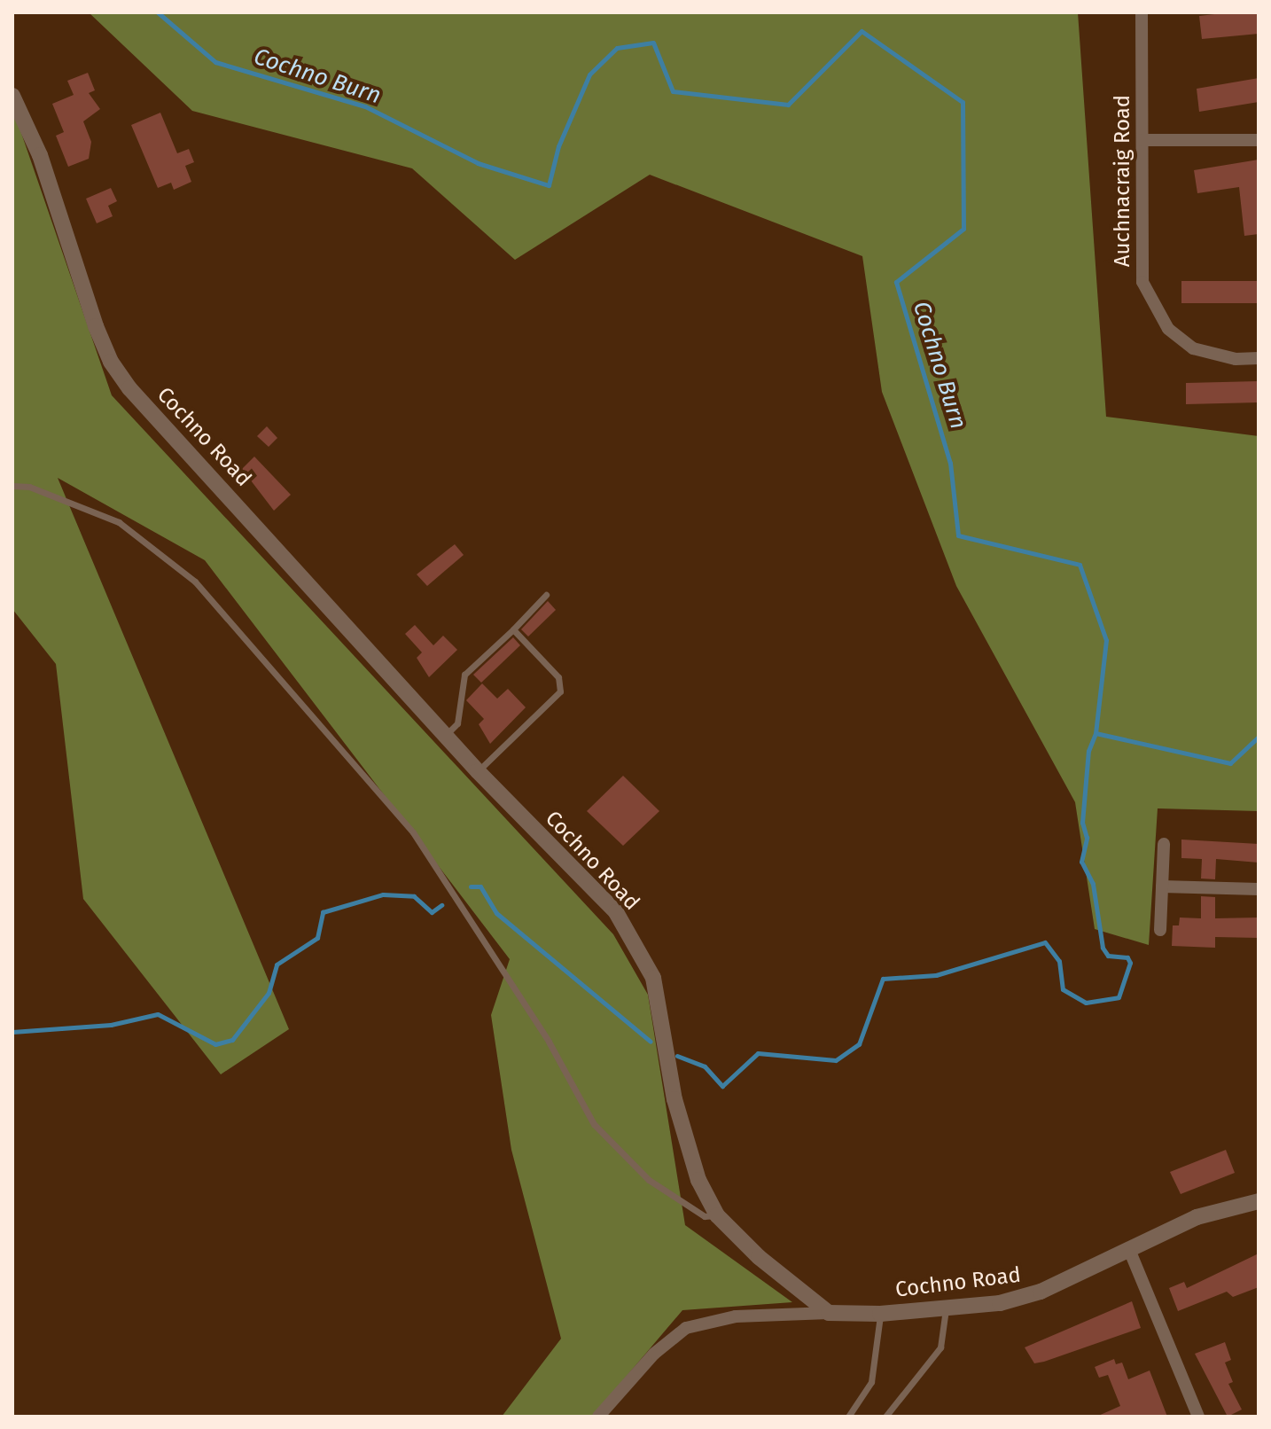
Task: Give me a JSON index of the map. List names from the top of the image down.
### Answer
{
  "streets": {
    "street": ["Auchnacraig Road", "Cochno Road"]
  },
  "water": ["Cochno Burn"]
}
